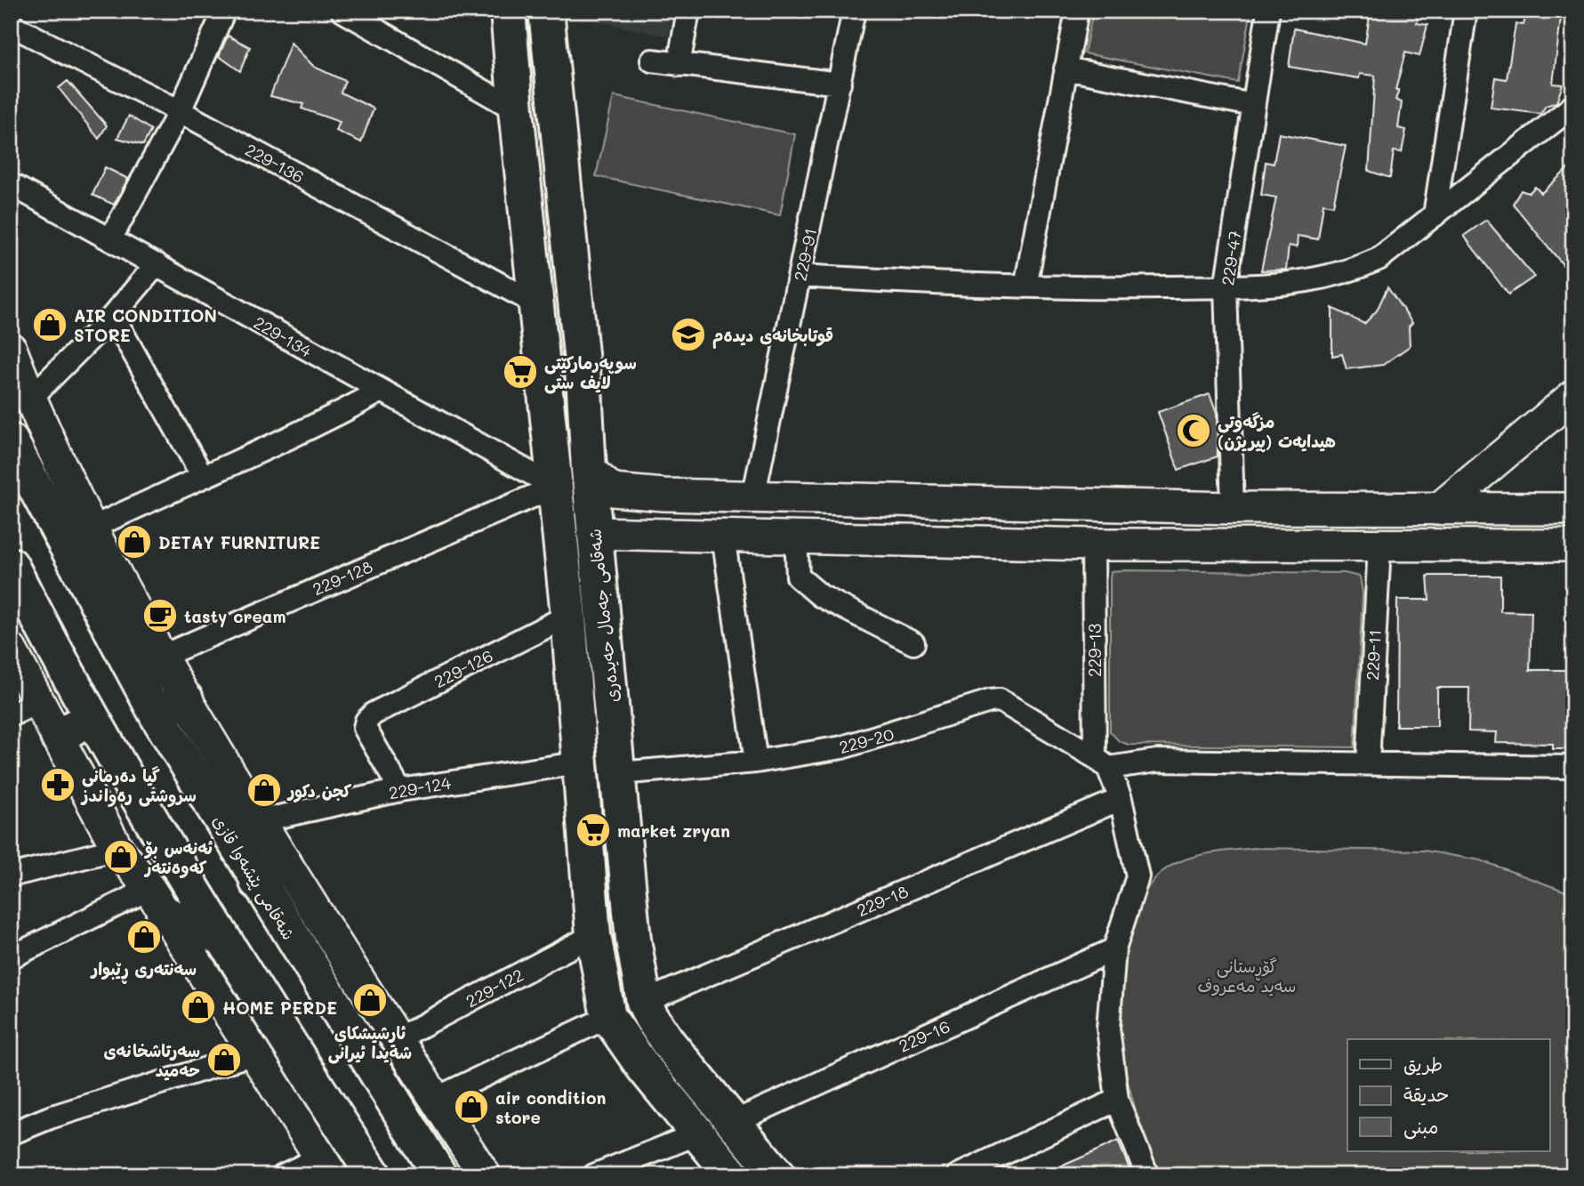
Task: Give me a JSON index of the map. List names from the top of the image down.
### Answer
{
  "streets": {
    "main road": ["شەقامی جەمال حەیدەری", "شەقامی پێشەوا قازی"],
    "street": [
      "229-136",
      "229-91",
      "229-47",
      "229-134",
      "229-128",
      "229-13",
      "229-11",
      "229-126",
      "229-20",
      "229-124",
      "229-18",
      "229-122",
      "229-16"
    ]
  },
  "crossings": [
    ["229-136", "شەقامی جەمال حەیدەری"],
    ["229-134", "229-128"],
    ["229-134", "شەقامی جەمال حەیدەری"],
    ["229-128", "شەقامی جەمال حەیدەری"],
    ["229-128", "شەقامی پێشەوا قازی"],
    ["شەقامی جەمال حەیدەری", "229-126"],
    ["شەقامی جەمال حەیدەری", "229-20"],
    ["شەقامی جەمال حەیدەری", "229-124"],
    ["شەقامی جەمال حەیدەری", "229-18"],
    ["شەقامی جەمال حەیدەری", "229-122"],
    ["شەقامی جەمال حەیدەری", "229-16"],
    ["229-13", "229-20"],
    ["229-126", "229-124"]
  ],
  "parks": ["گۆڕستانی سەید مەعروف"],
  "places": {
    "shop": [
      "AIR CONDITION STORE",
      "DETAY FURNITURE",
      "كجن دكور",
      "ئەنەس بۆ کەوەنتەر",
      "سەنتەری ڕێبوار",
      "ئارشيشكاى شةيدا ئيرانى",
      "HOME PERDE",
      "سەرتاشخانەی حەمید",
      "air condition store"
    ],
    "school or university": ["قوتابخانەی دیدەم"],
    "supermarket": ["سوپەرمارکێتی لایف ستی", "market zryan"],
    "mosque": ["مزگه‌وتی هیدایه‌ت (پیریژن)"],
    "cafe": ["tasty cream"],
    "pharmacy": ["گیا دەرمانی سروشتی رەواندز"]
  },
  "legend": ["طريق", "حديقة", "مبنى"]
}
